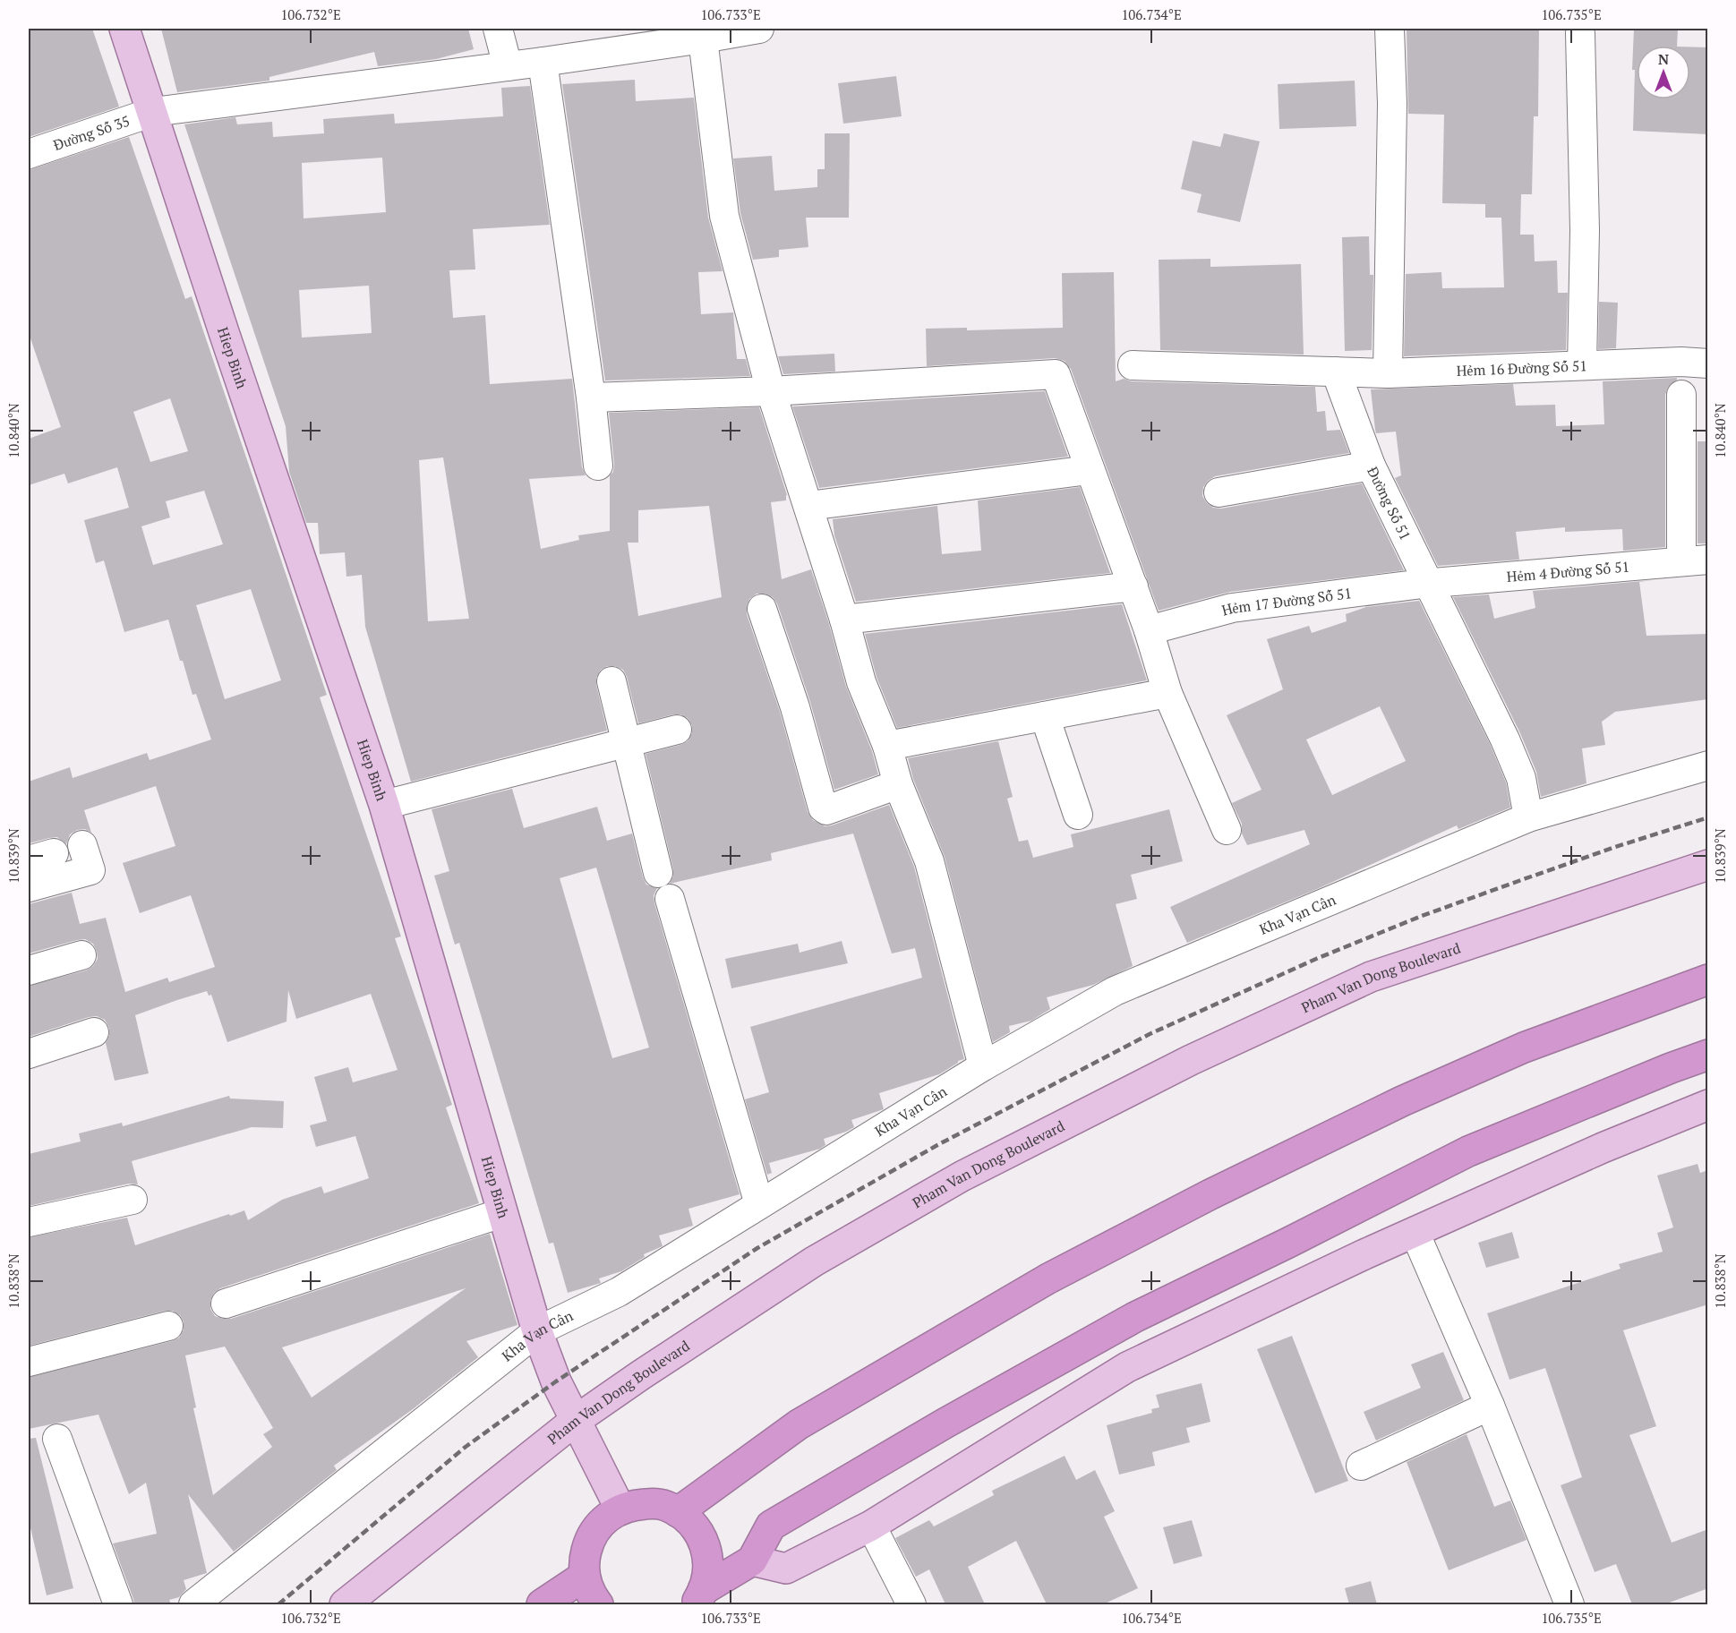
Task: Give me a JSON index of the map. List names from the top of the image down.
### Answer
{
  "streets": {
    "main road": ["Hiep Binh", "Pham Van Dong Boulevard"],
    "street": [
      "Đường Số 35",
      "Hẻm 16 Đường Số 51",
      "Đường Số 51",
      "Hẻm 4 Đường Số 51",
      "Hẻm 17 Đường Số 51",
      "Kha Vạn Cân"
    ]
  },
  "crossings": [
    ["Đường Số 35", "Hiep Binh"],
    ["Hiep Binh", "Kha Vạn Cân"],
    ["Hiep Binh", "Pham Van Dong Boulevard"],
    ["Hẻm 16 Đường Số 51", "Đường Số 51"],
    ["Đường Số 51", "Hẻm 4 Đường Số 51"],
    ["Đường Số 51", "Hẻm 17 Đường Số 51"],
    ["Đường Số 51", "Kha Vạn Cân"],
    ["Hẻm 4 Đường Số 51", "Hẻm 17 Đường Số 51"]
  ],
  "north": "top",
  "coordinates": [
    "106.732°E",
    "106.733°E",
    "106.734°E",
    "106.735°E",
    "10.840°N",
    "10.839°N",
    "10.838°N"
  ]
}
